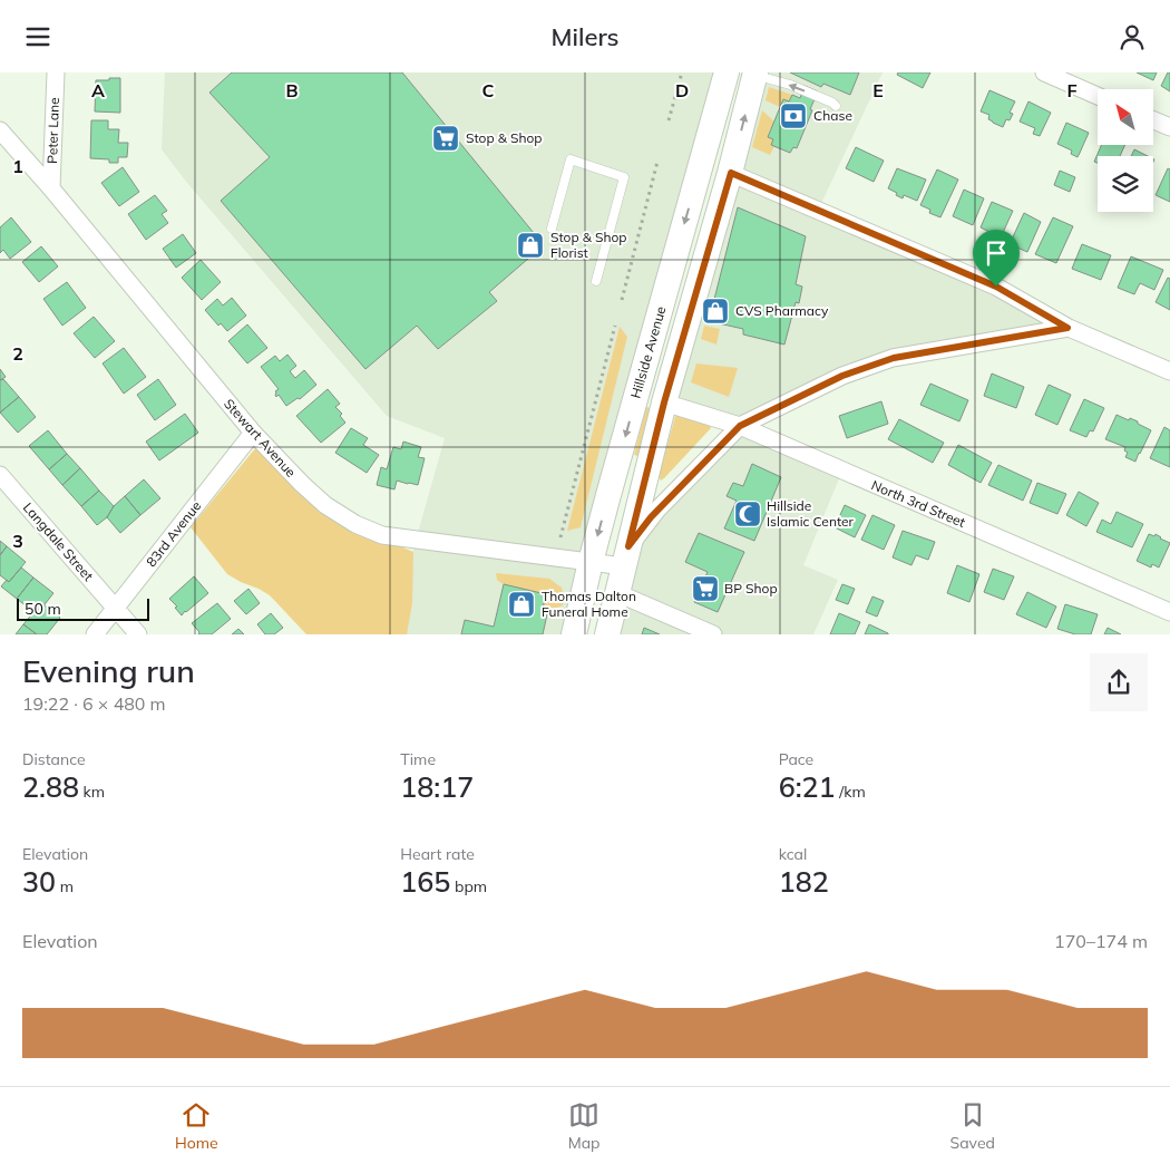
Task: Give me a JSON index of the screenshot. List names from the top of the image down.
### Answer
{
  "streets": {
    "main road": ["Hillside Avenue"],
    "street": [
      "Peter Lane",
      "Stewart Avenue",
      "North 3rd Street",
      "83rd Avenue",
      "Langdale Street"
    ]
  },
  "crossings": [
    ["Peter Lane", "Stewart Avenue"],
    ["Hillside Avenue", "Stewart Avenue"],
    ["Stewart Avenue", "83rd Avenue"],
    ["83rd Avenue", "Langdale Street"]
  ],
  "places": {
    "bank": ["Chase"],
    "supermarket": ["Stop & Shop", "BP Shop"],
    "shop": ["Stop & Shop Florist", "CVS Pharmacy", "Thomas Dalton Funeral Home"],
    "mosque": ["Hillside Islamic Center"]
  },
  "scale_bar": "50 m",
  "north": "top left",
  "page": {
    "header": "Milers",
    "scale": "50 m",
    "heading": ["Evening run", "19:22 · 6 × 480 m"],
    "stats": [
      ["Distance", "2.88 km"],
      ["Time", "18:17"],
      ["Pace", "6:21 /km"],
      ["Elevation", "30 m"],
      ["Heart rate", "165 bpm"],
      ["kcal", "182"]
    ],
    "chart": ["Elevation", "170–174 m"],
    "tabs": ["Home", "Map", "Saved"]
  },
  "grid": {
    "columns": [
      "A",
      "B",
      "C",
      "D",
      "E",
      "F"
    ],
    "rows": ["1", "2", "3"]
  }
}
